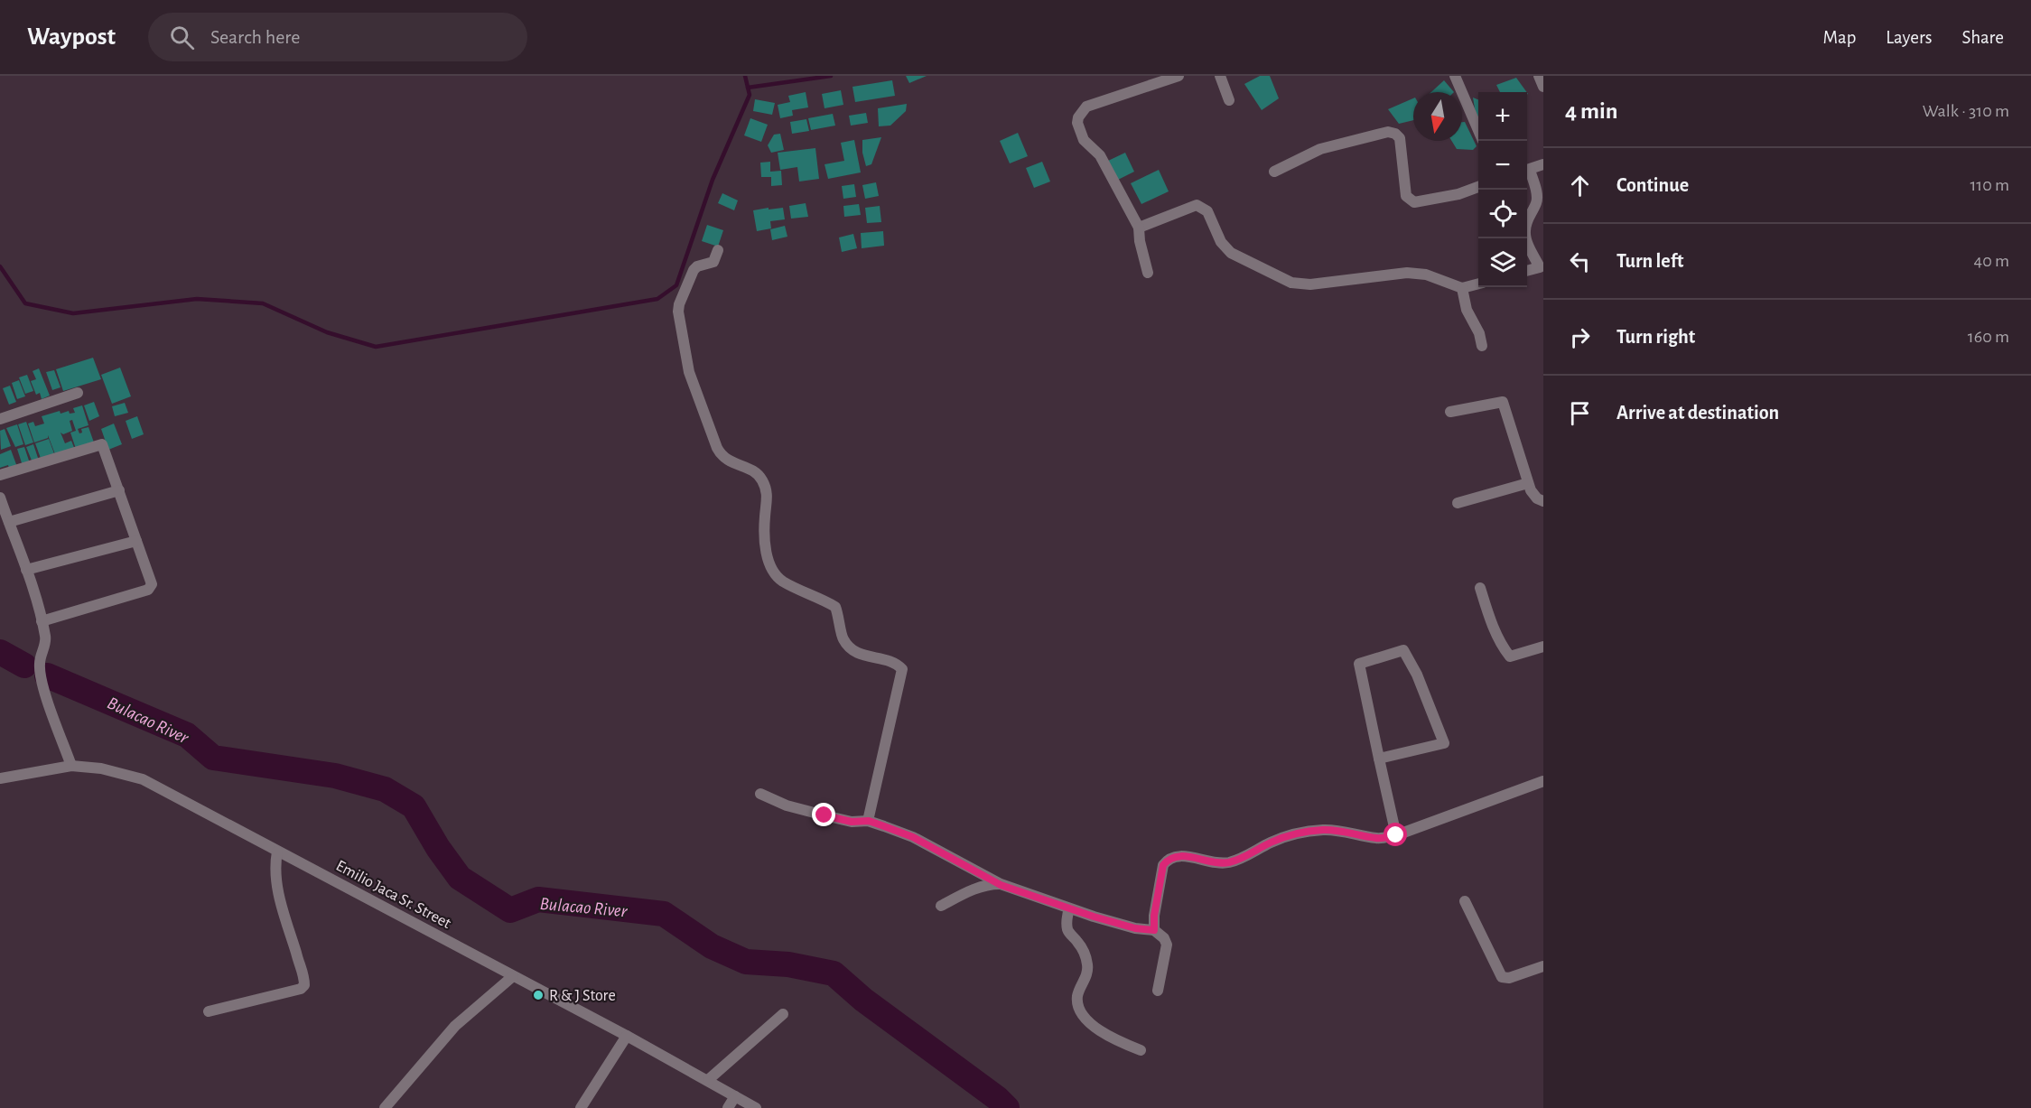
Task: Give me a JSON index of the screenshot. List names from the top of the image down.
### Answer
{
  "streets": {
    "street": ["Emilio Jaca Sr. Street"]
  },
  "water": ["Bulacao River"],
  "places": ["R & J Store"],
  "north": "bottom",
  "page": {
    "header": "Waypost",
    "search": "Search here",
    "nav": ["Map", "Layers", "Share"],
    "heading": ["4 min", "Walk · 310 m"],
    "map_buttons": ["+", "−"],
    "list": [
      ["Continue", "110 m"],
      ["Turn left", "40 m"],
      ["Turn right", "160 m"],
      "Arrive at destination"
    ]
  }
}
